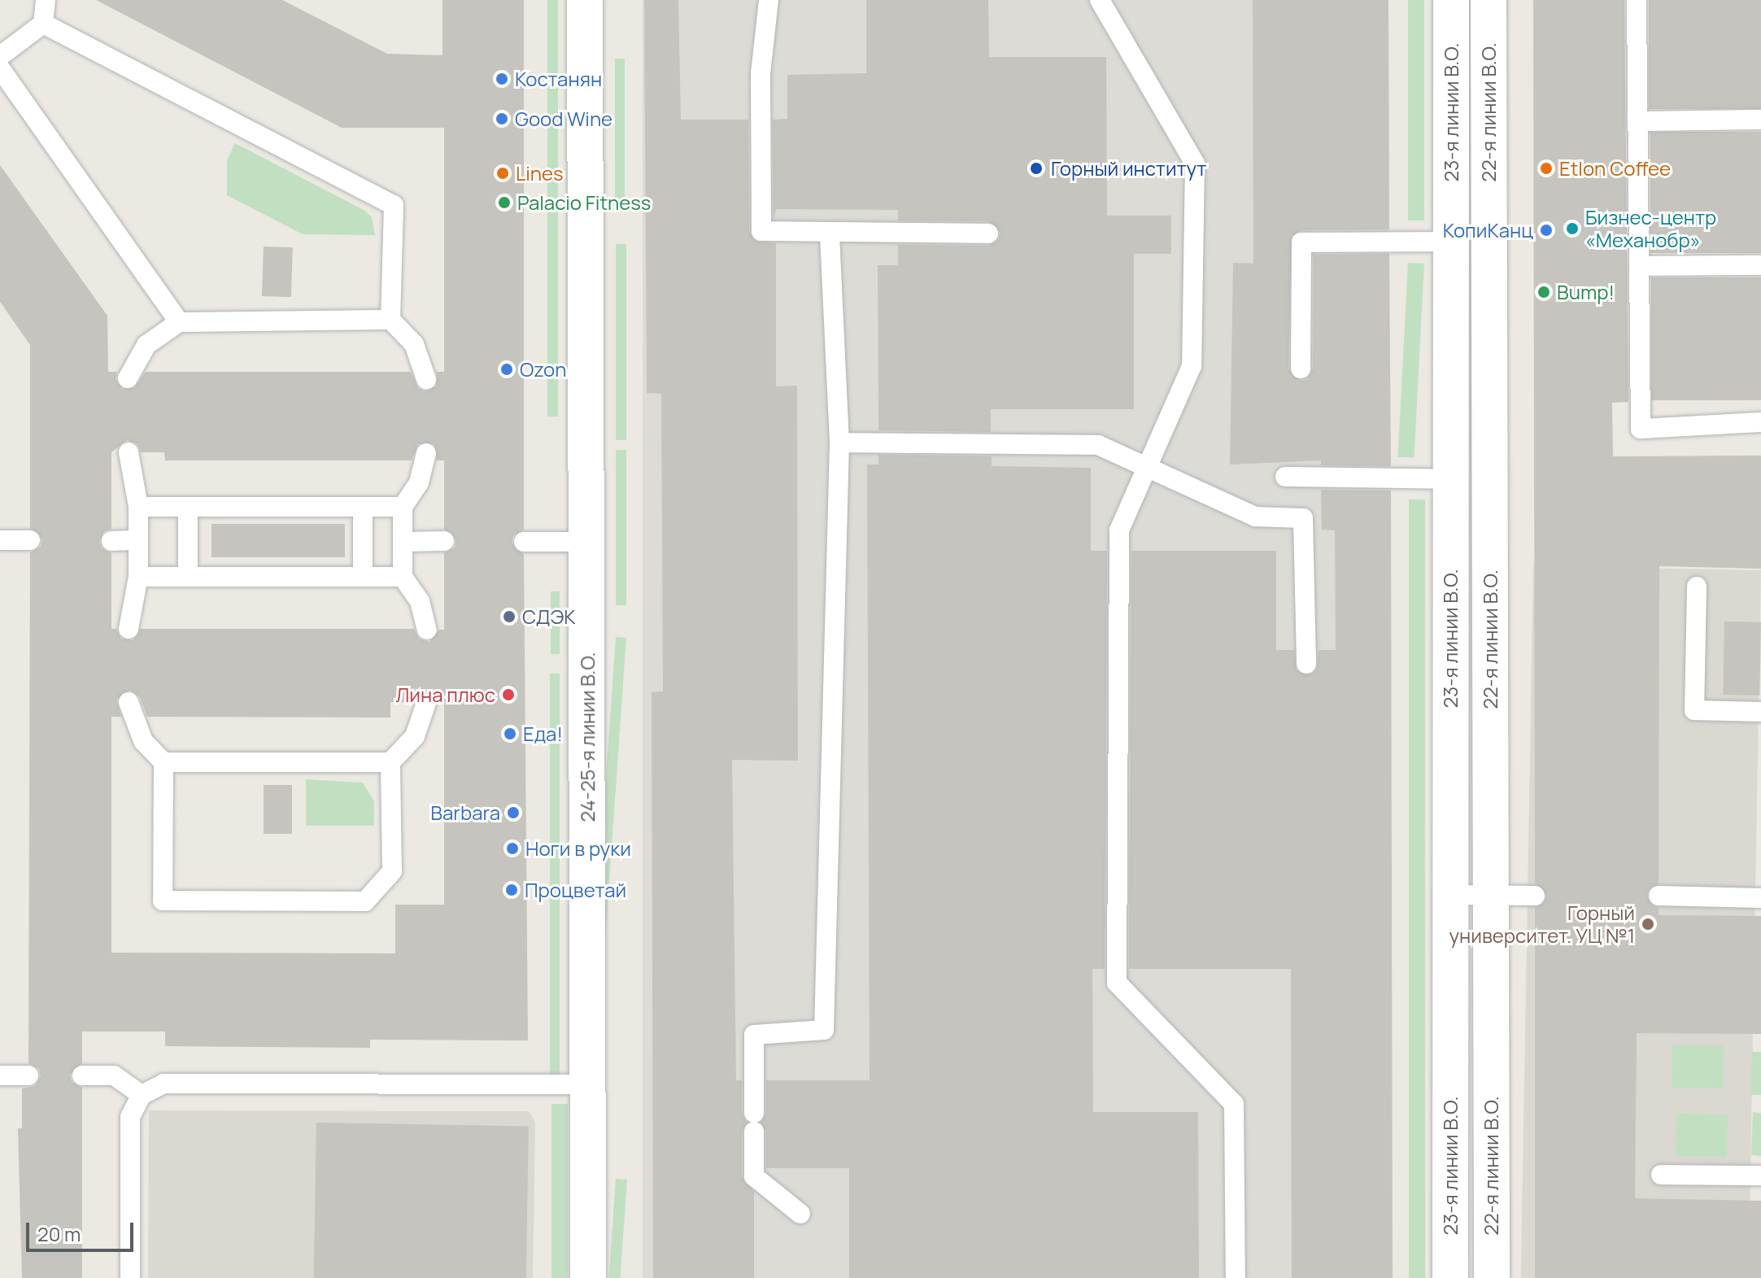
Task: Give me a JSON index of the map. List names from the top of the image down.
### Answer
{
  "streets": {
    "street": ["23-я линии В.О.", "22-я линии В.О.", "24-25-я линии В.О."]
  },
  "places": [
    "Костанян",
    "Good Wine",
    "Горный институт",
    "Etlon Coffee",
    "Lines",
    "Palacio Fitness",
    "Бизнес-центр «Механобр»",
    "КопиКанц",
    "Bump!",
    "Ozon",
    "СДЭК",
    "Лина плюс",
    "Еда!",
    "Barbara",
    "Ноги в руки",
    "Процветай",
    "Горный университет. УЦ №1"
  ],
  "scale_bar": "20 m"
}
